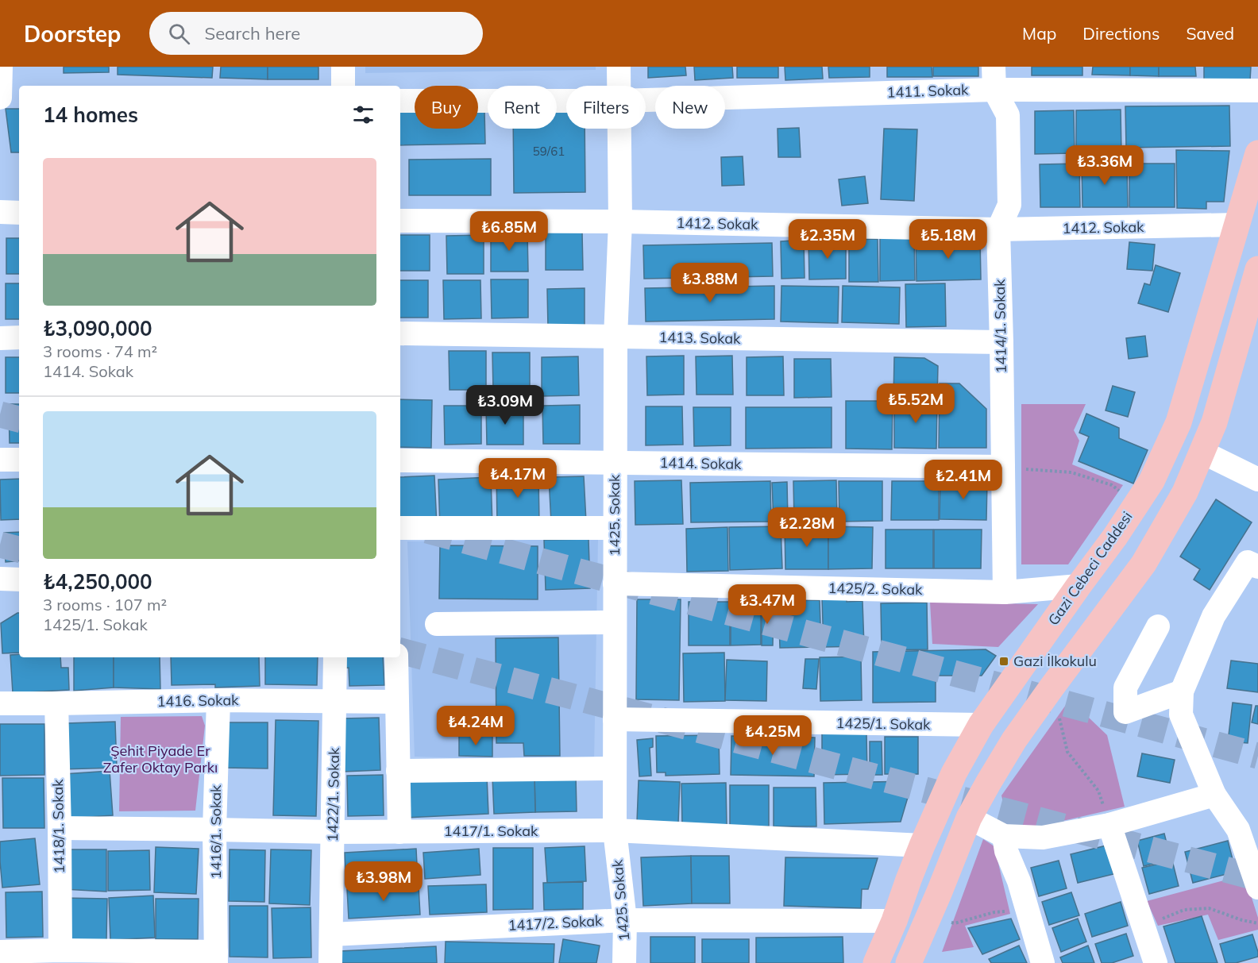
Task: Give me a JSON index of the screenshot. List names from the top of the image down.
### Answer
{
  "streets": {
    "main road": ["Gazi Cebeci Caddesi"],
    "street": [
      "1411. Sokak",
      "1412. Sokak",
      "1414/1. Sokak",
      "1413. Sokak",
      "1414. Sokak",
      "1425. Sokak",
      "1425/2. Sokak",
      "1416. Sokak",
      "1425/1. Sokak",
      "1422/1. Sokak",
      "1418/1. Sokak",
      "1417/1. Sokak",
      "1416/1. Sokak",
      "1417/2. Sokak"
    ]
  },
  "crossings": [
    ["1411. Sokak", "1414/1. Sokak"],
    ["1412. Sokak", "1414/1. Sokak"],
    ["1412. Sokak", "1425. Sokak"],
    ["1412. Sokak", "Gazi Cebeci Caddesi"],
    ["1414/1. Sokak", "1413. Sokak"],
    ["1414/1. Sokak", "1414. Sokak"],
    ["1414/1. Sokak", "1425/2. Sokak"],
    ["1413. Sokak", "1425. Sokak"],
    ["1414. Sokak", "1425. Sokak"],
    ["1425. Sokak", "1425/2. Sokak"],
    ["1425. Sokak", "1425/1. Sokak"],
    ["1425. Sokak", "1417/1. Sokak"],
    ["1425. Sokak", "1417/2. Sokak"],
    ["Gazi Cebeci Caddesi", "1425/2. Sokak"],
    ["Gazi Cebeci Caddesi", "1425/1. Sokak"],
    ["Gazi Cebeci Caddesi", "1417/1. Sokak"],
    ["Gazi Cebeci Caddesi", "1417/2. Sokak"],
    ["1416. Sokak", "1422/1. Sokak"],
    ["1416. Sokak", "1418/1. Sokak"],
    ["1416. Sokak", "1416/1. Sokak"],
    ["1422/1. Sokak", "1417/1. Sokak"],
    ["1422/1. Sokak", "1417/2. Sokak"],
    ["1418/1. Sokak", "1417/1. Sokak"],
    ["1417/1. Sokak", "1416/1. Sokak"]
  ],
  "parks": ["Şehit Piyade Er Zafer Oktay Parkı"],
  "places": {
    "transit": ["Gazi İlkokulu"]
  },
  "house_numbers": ["59/61"],
  "page": {
    "header": "Doorstep",
    "search": "Search here",
    "nav": ["Map", "Directions", "Saved"],
    "chip": [
      "Buy",
      "Rent",
      "Filters",
      "New"
    ],
    "heading": "14 homes",
    "list": [
      {
        "name": "₺3,090,000",
        "note": "3 rooms · 74 m² · 1414. Sokak"
      },
      {
        "name": "₺4,250,000",
        "note": "3 rooms · 107 m² · 1425/1. Sokak"
      }
    ],
    "price": [
      "₺3.36M",
      "₺6.85M",
      "₺2.35M",
      "₺5.18M",
      "₺3.88M",
      "₺5.52M",
      "₺3.09M",
      "₺4.17M",
      "₺2.41M",
      "₺2.28M",
      "₺3.47M",
      "₺4.24M",
      "₺4.25M",
      "₺3.98M"
    ]
  }
}
